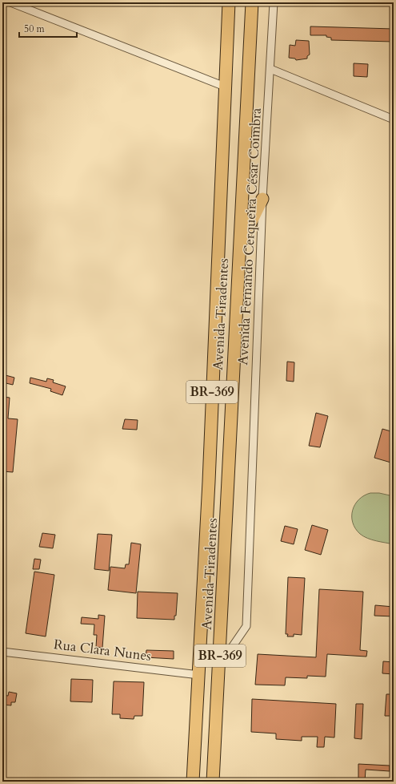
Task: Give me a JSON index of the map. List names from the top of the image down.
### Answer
{
  "streets": {
    "highway": ["Avenida Tiradentes", "BR-369"],
    "street": ["Avenida Fernando Cerqueira César Coimbra", "Rua Clara Nunes"]
  },
  "crossings": [
    ["Avenida Fernando Cerqueira César Coimbra", "Avenida Tiradentes"],
    ["Avenida Tiradentes", "Rua Clara Nunes"]
  ],
  "scale_bar": "50 m"
}
